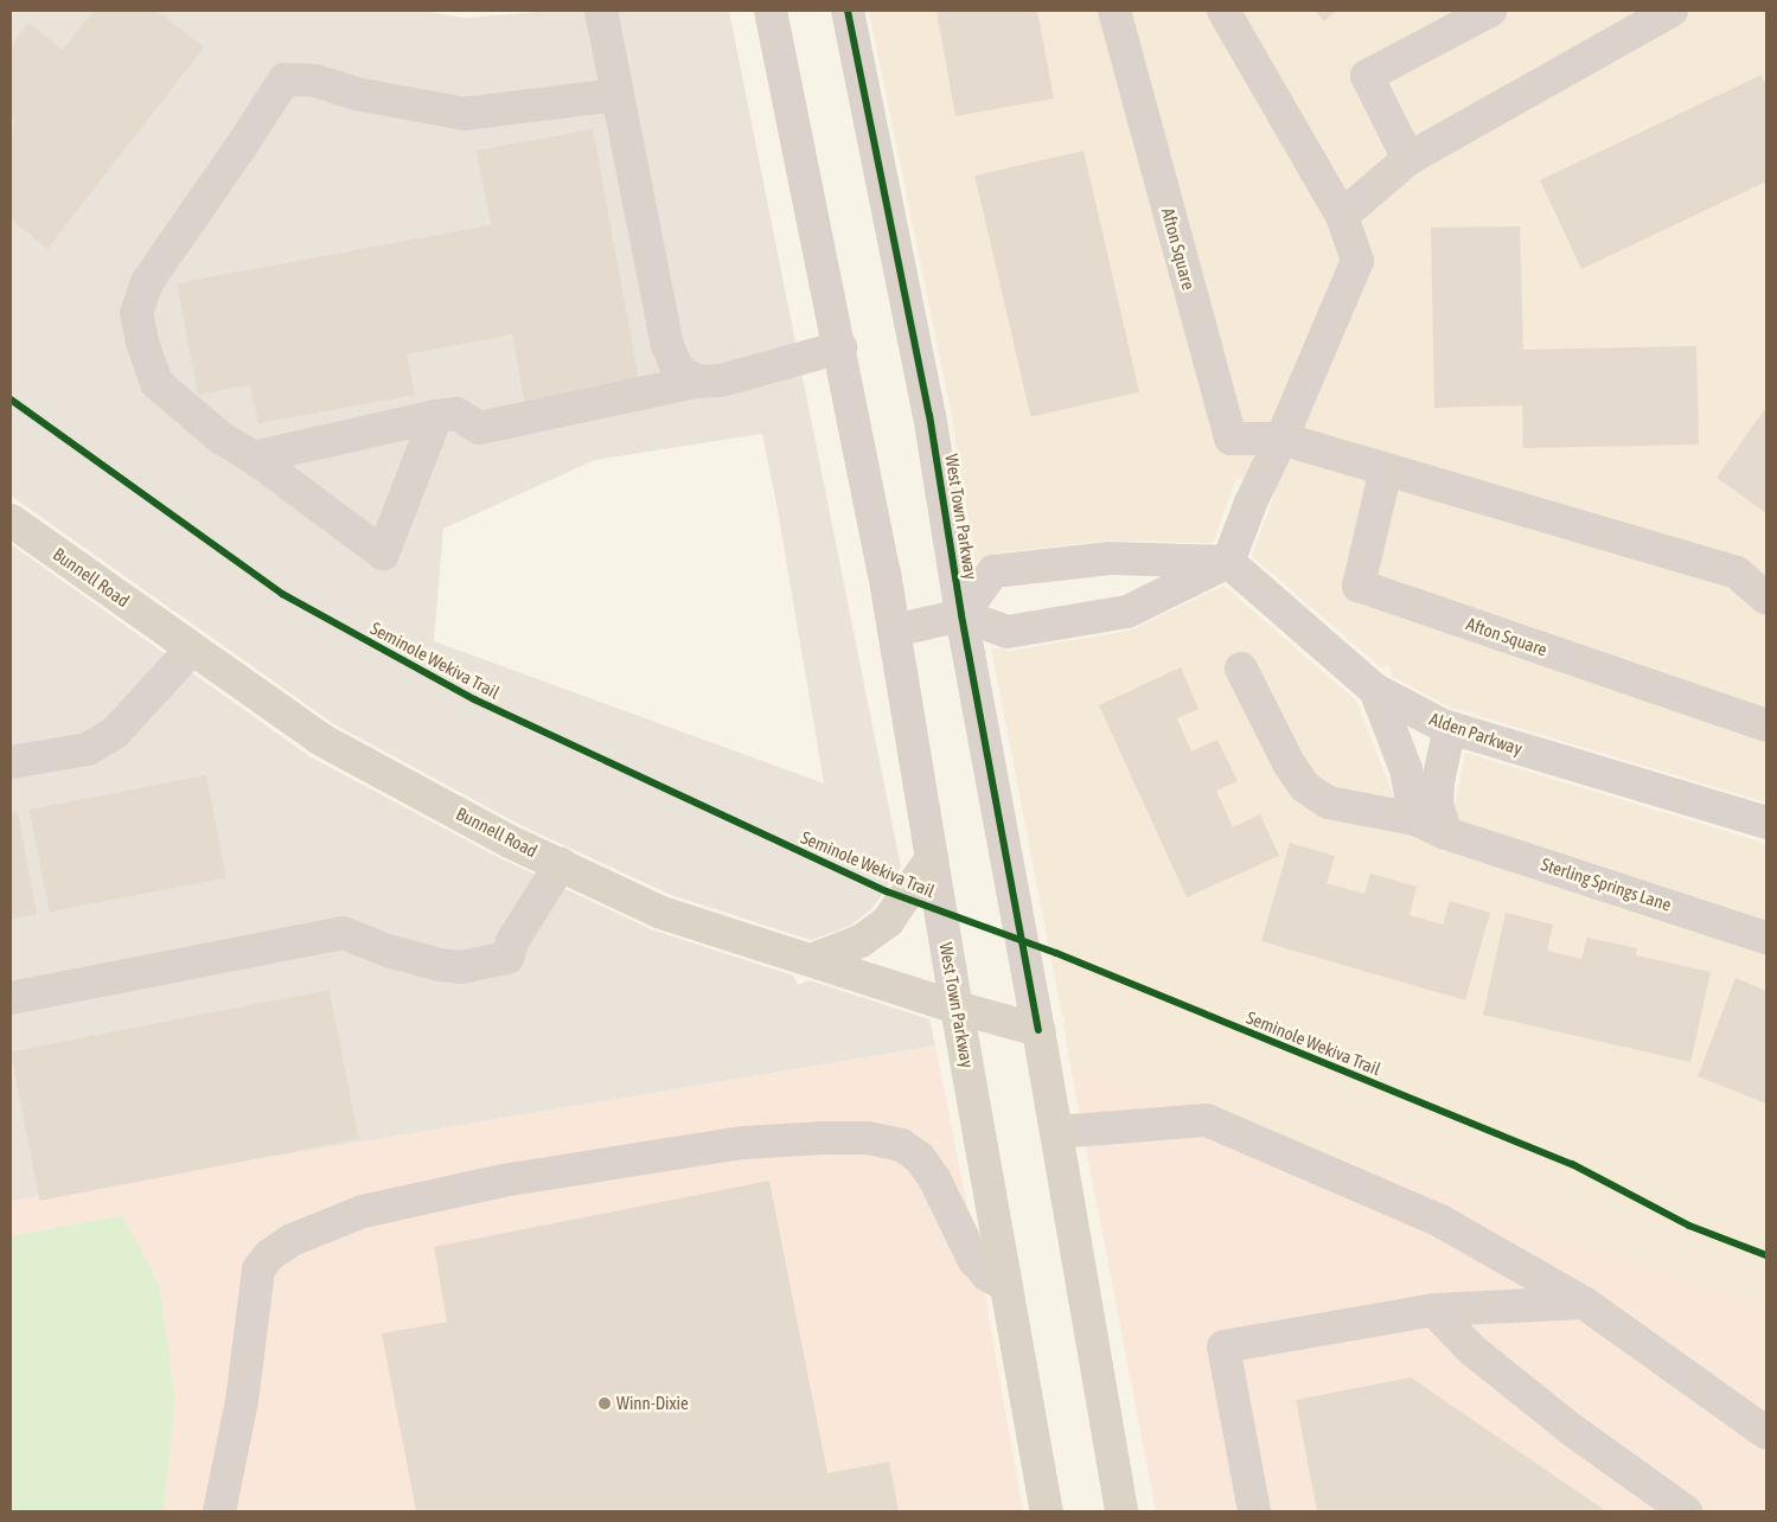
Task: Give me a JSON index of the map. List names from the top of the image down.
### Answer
{
  "streets": {
    "main road": ["West Town Parkway", "Bunnell Road"],
    "street": ["Afton Square", "Alden Parkway", "Sterling Springs Lane"],
    "cycle path": ["Seminole Wekiva Trail"]
  },
  "crossings": [
    ["West Town Parkway", "Bunnell Road"]
  ],
  "places": ["Winn-Dixie"]
}
